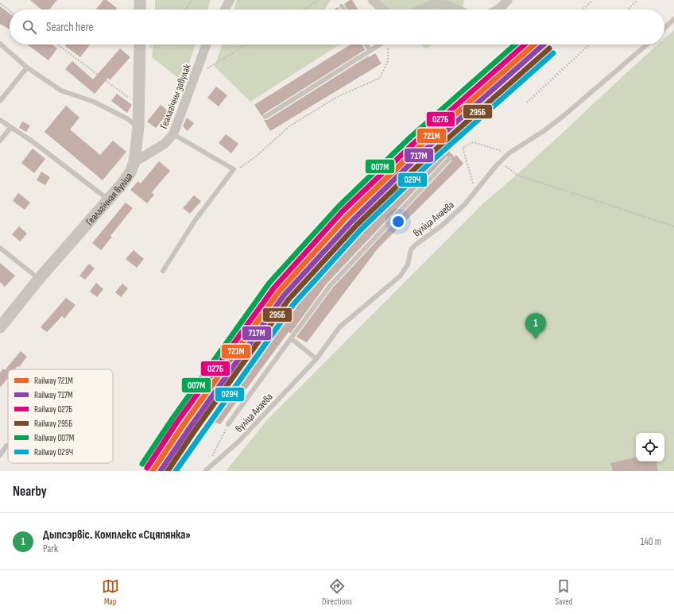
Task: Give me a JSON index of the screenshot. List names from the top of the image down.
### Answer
{
  "streets": {
    "street": ["Геалагічны завулак", "Геалагічная вуліца"],
    "lane": ["вуліца Анаева"]
  },
  "crossings": [
    ["Геалагічны завулак", "Геалагічная вуліца"]
  ],
  "lines": [
    "rail line 721М",
    "rail line 717М",
    "rail line 027Б",
    "rail line 007М",
    "rail line 295Б",
    "rail line 029Ч"
  ],
  "legend": [
    "Railway 721М",
    "Railway 717М",
    "Railway 027Б",
    "Railway 295Б",
    "Railway 007М",
    "Railway 029Ч"
  ],
  "page": {
    "search": "Search here",
    "pins": "1",
    "heading": "Nearby",
    "list": [
      {
        "mark": "1",
        "name": "Дыпсэрвіс. Комплекс «Сцяпянка»",
        "note": "Park",
        "value": "140 m"
      }
    ],
    "nav": ["Map", "Directions", "Saved"]
  }
}
